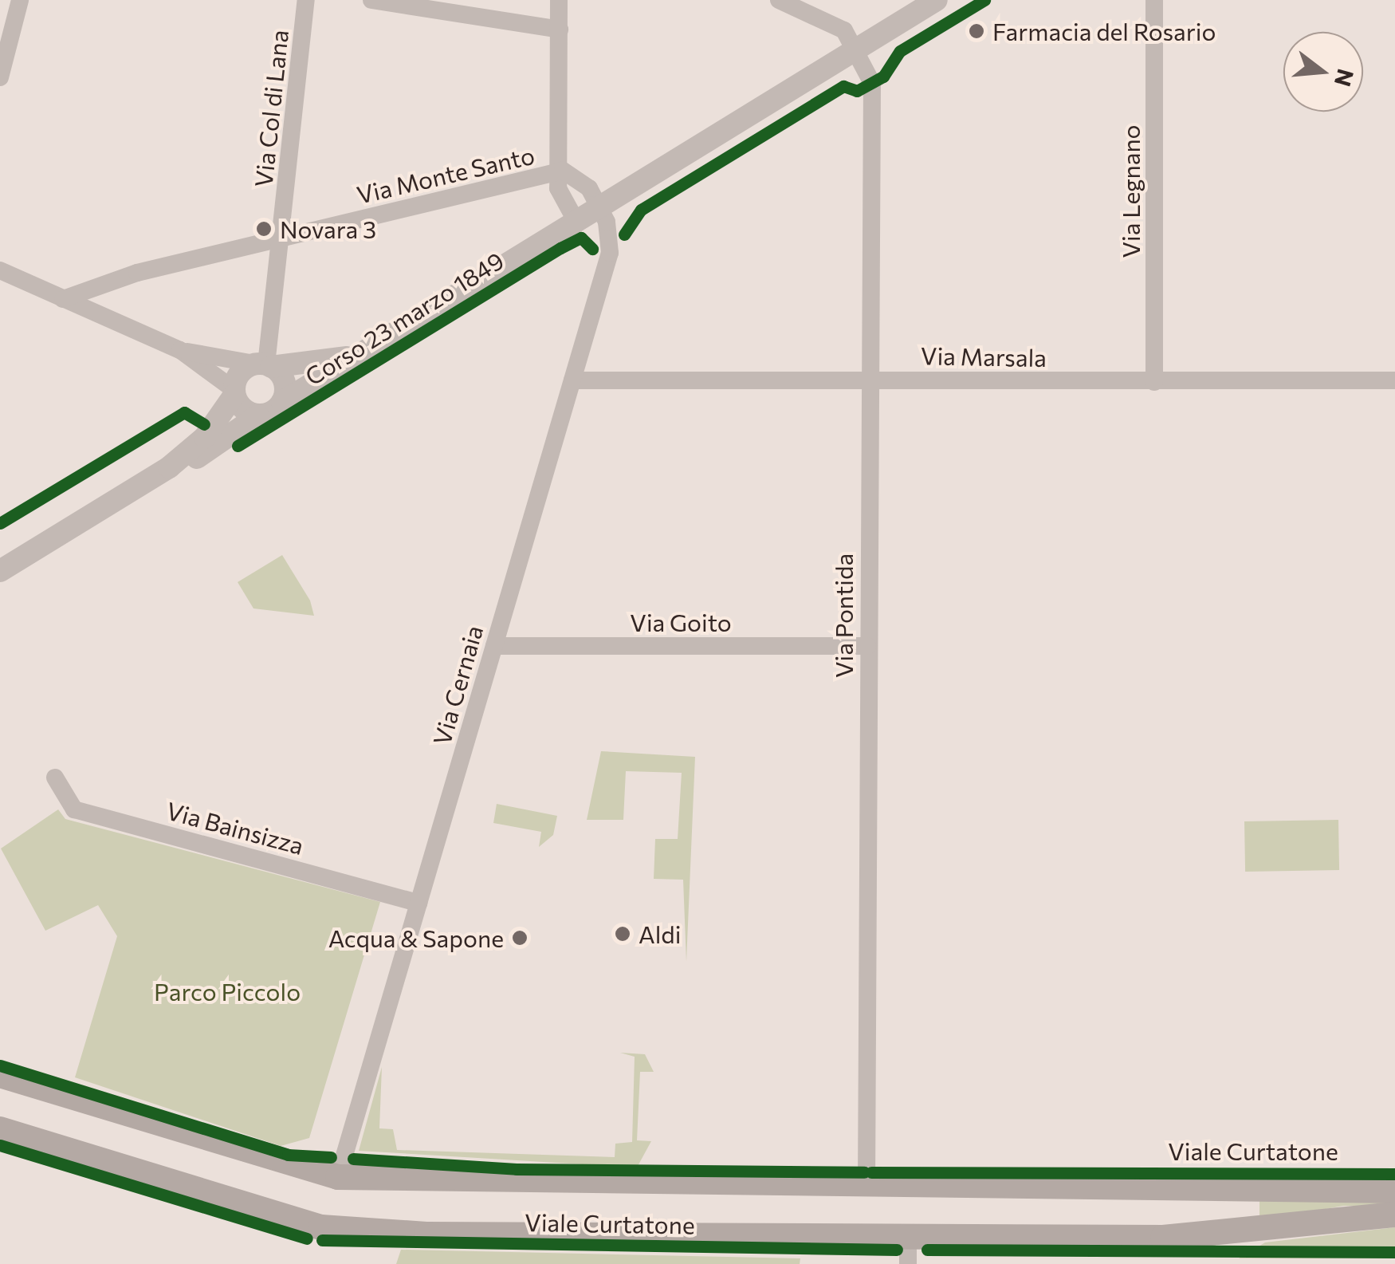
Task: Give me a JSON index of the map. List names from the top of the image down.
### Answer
{
  "streets": {
    "main road": ["Viale Curtatone"],
    "street": [
      "Via Col di Lana",
      "Via Monte Santo",
      "Via Legnano",
      "Corso 23 marzo 1849",
      "Via Marsala",
      "Via Pontida",
      "Via Goito",
      "Via Cernaia",
      "Via Bainsizza"
    ]
  },
  "crossings": [
    ["Via Col di Lana", "Via Monte Santo"],
    ["Via Col di Lana", "Corso 23 marzo 1849"],
    ["Via Legnano", "Via Marsala"],
    ["Corso 23 marzo 1849", "Via Pontida"],
    ["Corso 23 marzo 1849", "Via Cernaia"],
    ["Via Marsala", "Via Pontida"],
    ["Via Marsala", "Via Cernaia"],
    ["Via Pontida", "Via Goito"],
    ["Via Pontida", "Viale Curtatone"],
    ["Via Goito", "Via Cernaia"],
    ["Via Cernaia", "Via Bainsizza"],
    ["Via Cernaia", "Viale Curtatone"]
  ],
  "parks": ["Parco Piccolo"],
  "places": [
    "Farmacia del Rosario",
    "Novara 3",
    "Aldi",
    "Acqua & Sapone"
  ],
  "north": "right"
}
